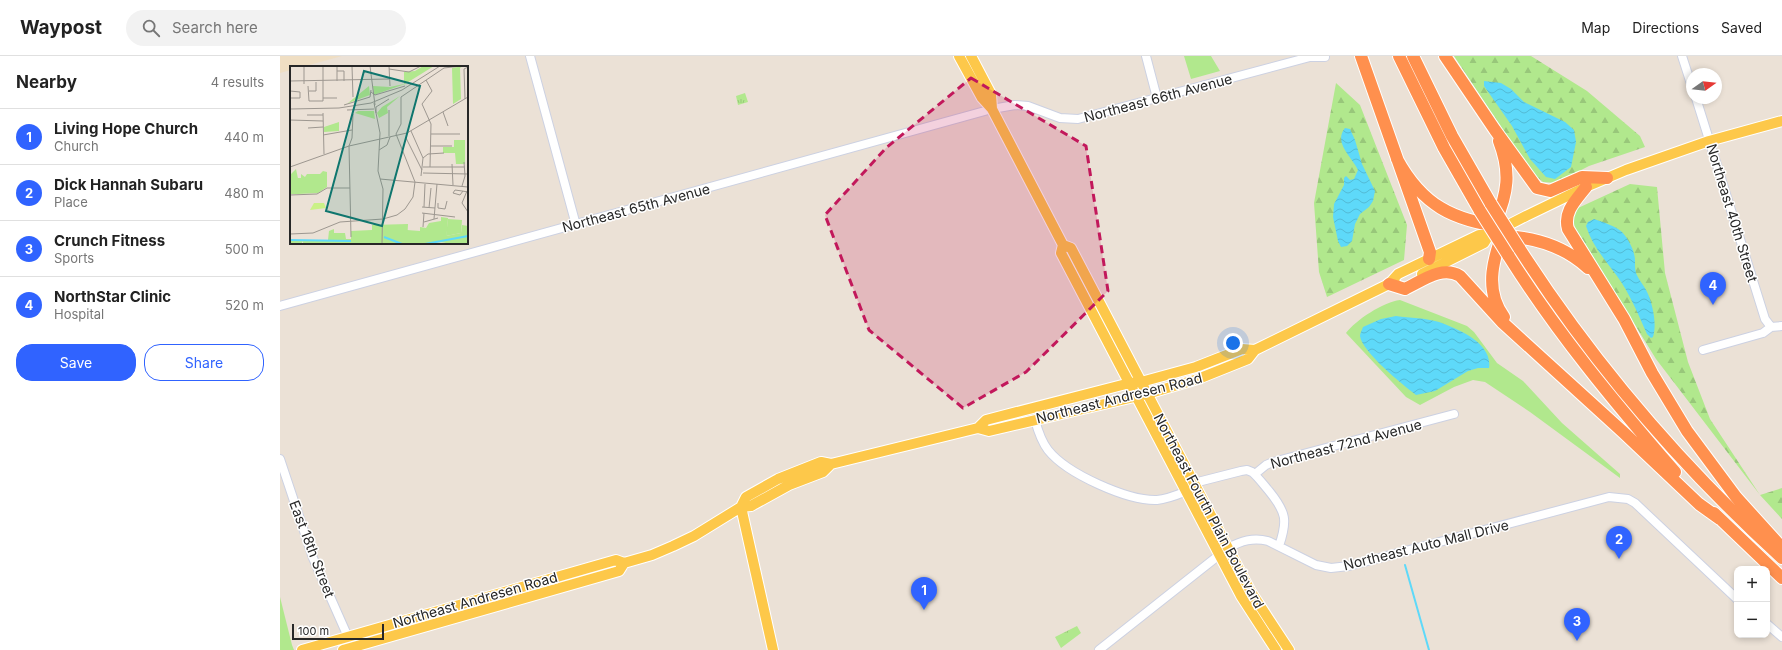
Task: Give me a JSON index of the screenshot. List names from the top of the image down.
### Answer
{
  "streets": {
    "main road": ["Northeast Andresen Road", "Northeast Fourth Plain Boulevard"],
    "street": [
      "Northeast 66th Avenue",
      "Northeast 65th Avenue",
      "Northeast 40th Street",
      "Northeast 72nd Avenue",
      "Northeast Auto Mall Drive",
      "East 18th Street"
    ]
  },
  "crossings": [
    ["Northeast 66th Avenue", "Northeast 65th Avenue"],
    ["Northeast 66th Avenue", "Northeast Fourth Plain Boulevard"],
    ["Northeast 65th Avenue", "Northeast Fourth Plain Boulevard"],
    ["Northeast 40th Street", "Northeast Andresen Road"],
    ["Northeast Andresen Road", "Northeast Fourth Plain Boulevard"],
    ["Northeast Andresen Road", "East 18th Street"],
    ["Northeast 72nd Avenue", "Northeast Fourth Plain Boulevard"],
    ["Northeast Fourth Plain Boulevard", "Northeast Auto Mall Drive"]
  ],
  "scale_bar": "100 m",
  "north": "right",
  "page": {
    "header": "Waypost",
    "search": "Search here",
    "nav": ["Map", "Directions", "Saved"],
    "heading": ["Nearby", "4 results"],
    "list": [
      {
        "mark": "1",
        "name": "Living Hope Church",
        "note": "Church",
        "value": "440 m"
      },
      {
        "mark": "2",
        "name": "Dick Hannah Subaru",
        "note": "Place",
        "value": "480 m"
      },
      {
        "mark": "3",
        "name": "Crunch Fitness",
        "note": "Sports",
        "value": "500 m"
      },
      {
        "mark": "4",
        "name": "NorthStar Clinic",
        "note": "Hospital",
        "value": "520 m"
      }
    ],
    "pins": [
      "4",
      "2",
      "1",
      "3"
    ],
    "buttons": ["Save", "Share"],
    "map_buttons": ["+", "−"],
    "scale": "100 m"
  }
}
